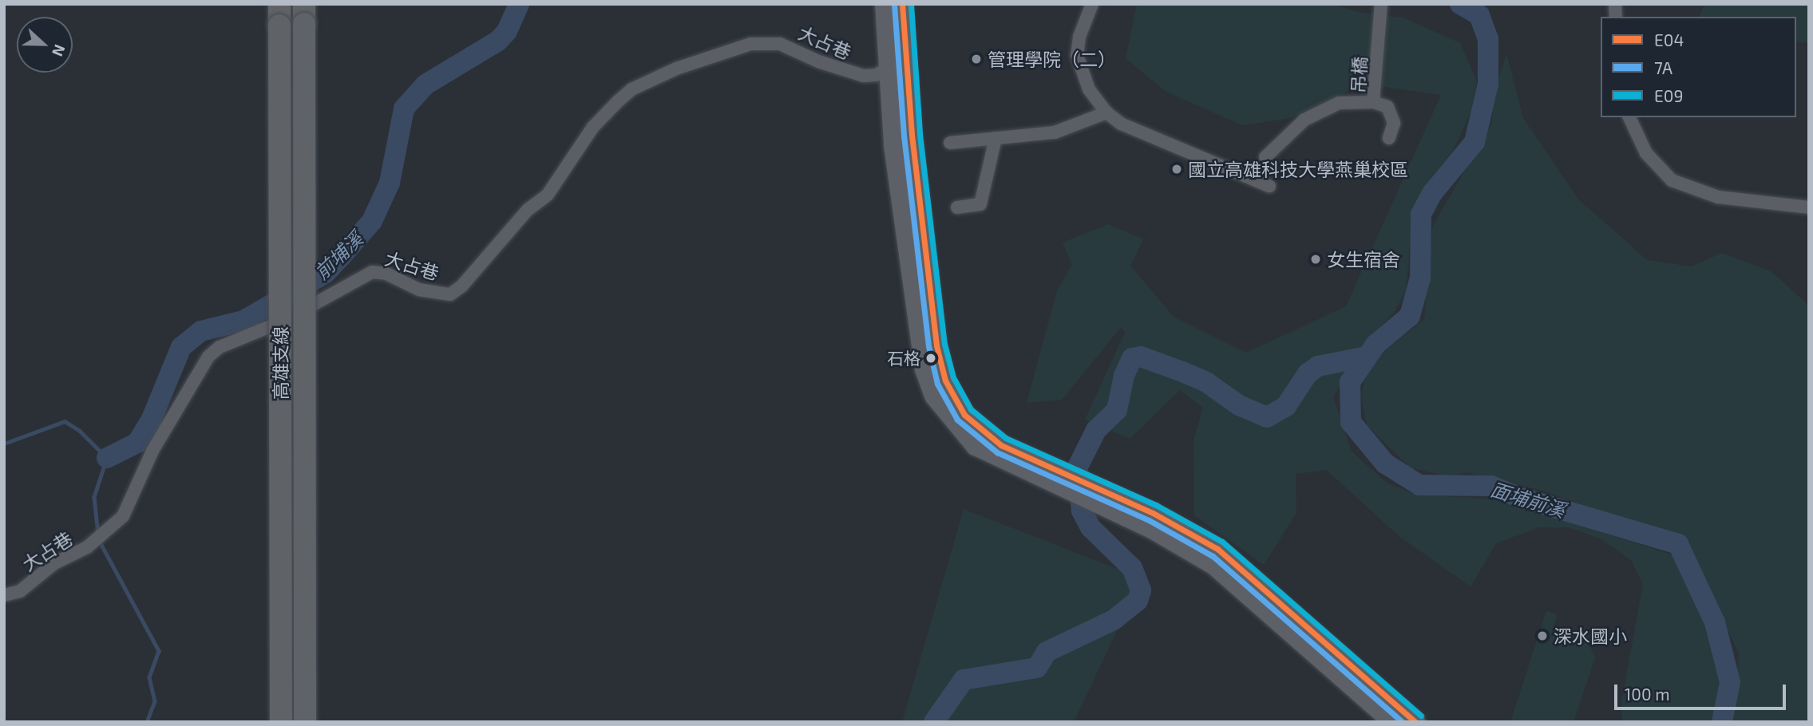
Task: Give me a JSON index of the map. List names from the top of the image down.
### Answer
{
  "streets": {
    "highway": ["高雄支線"],
    "street": ["大占巷", "吊橋"]
  },
  "water": ["前埔溪", "面埔前溪"],
  "places": [
    "管理學院（二）",
    "國立高雄科技大學燕巢校區",
    "女生宿舍",
    "石格",
    "深水國小"
  ],
  "lines": ["transit line E04", "transit line E09", "transit line 7A"],
  "legend": ["E04", "7A", "E09"],
  "scale_bar": "100 m",
  "north": "right"
}
